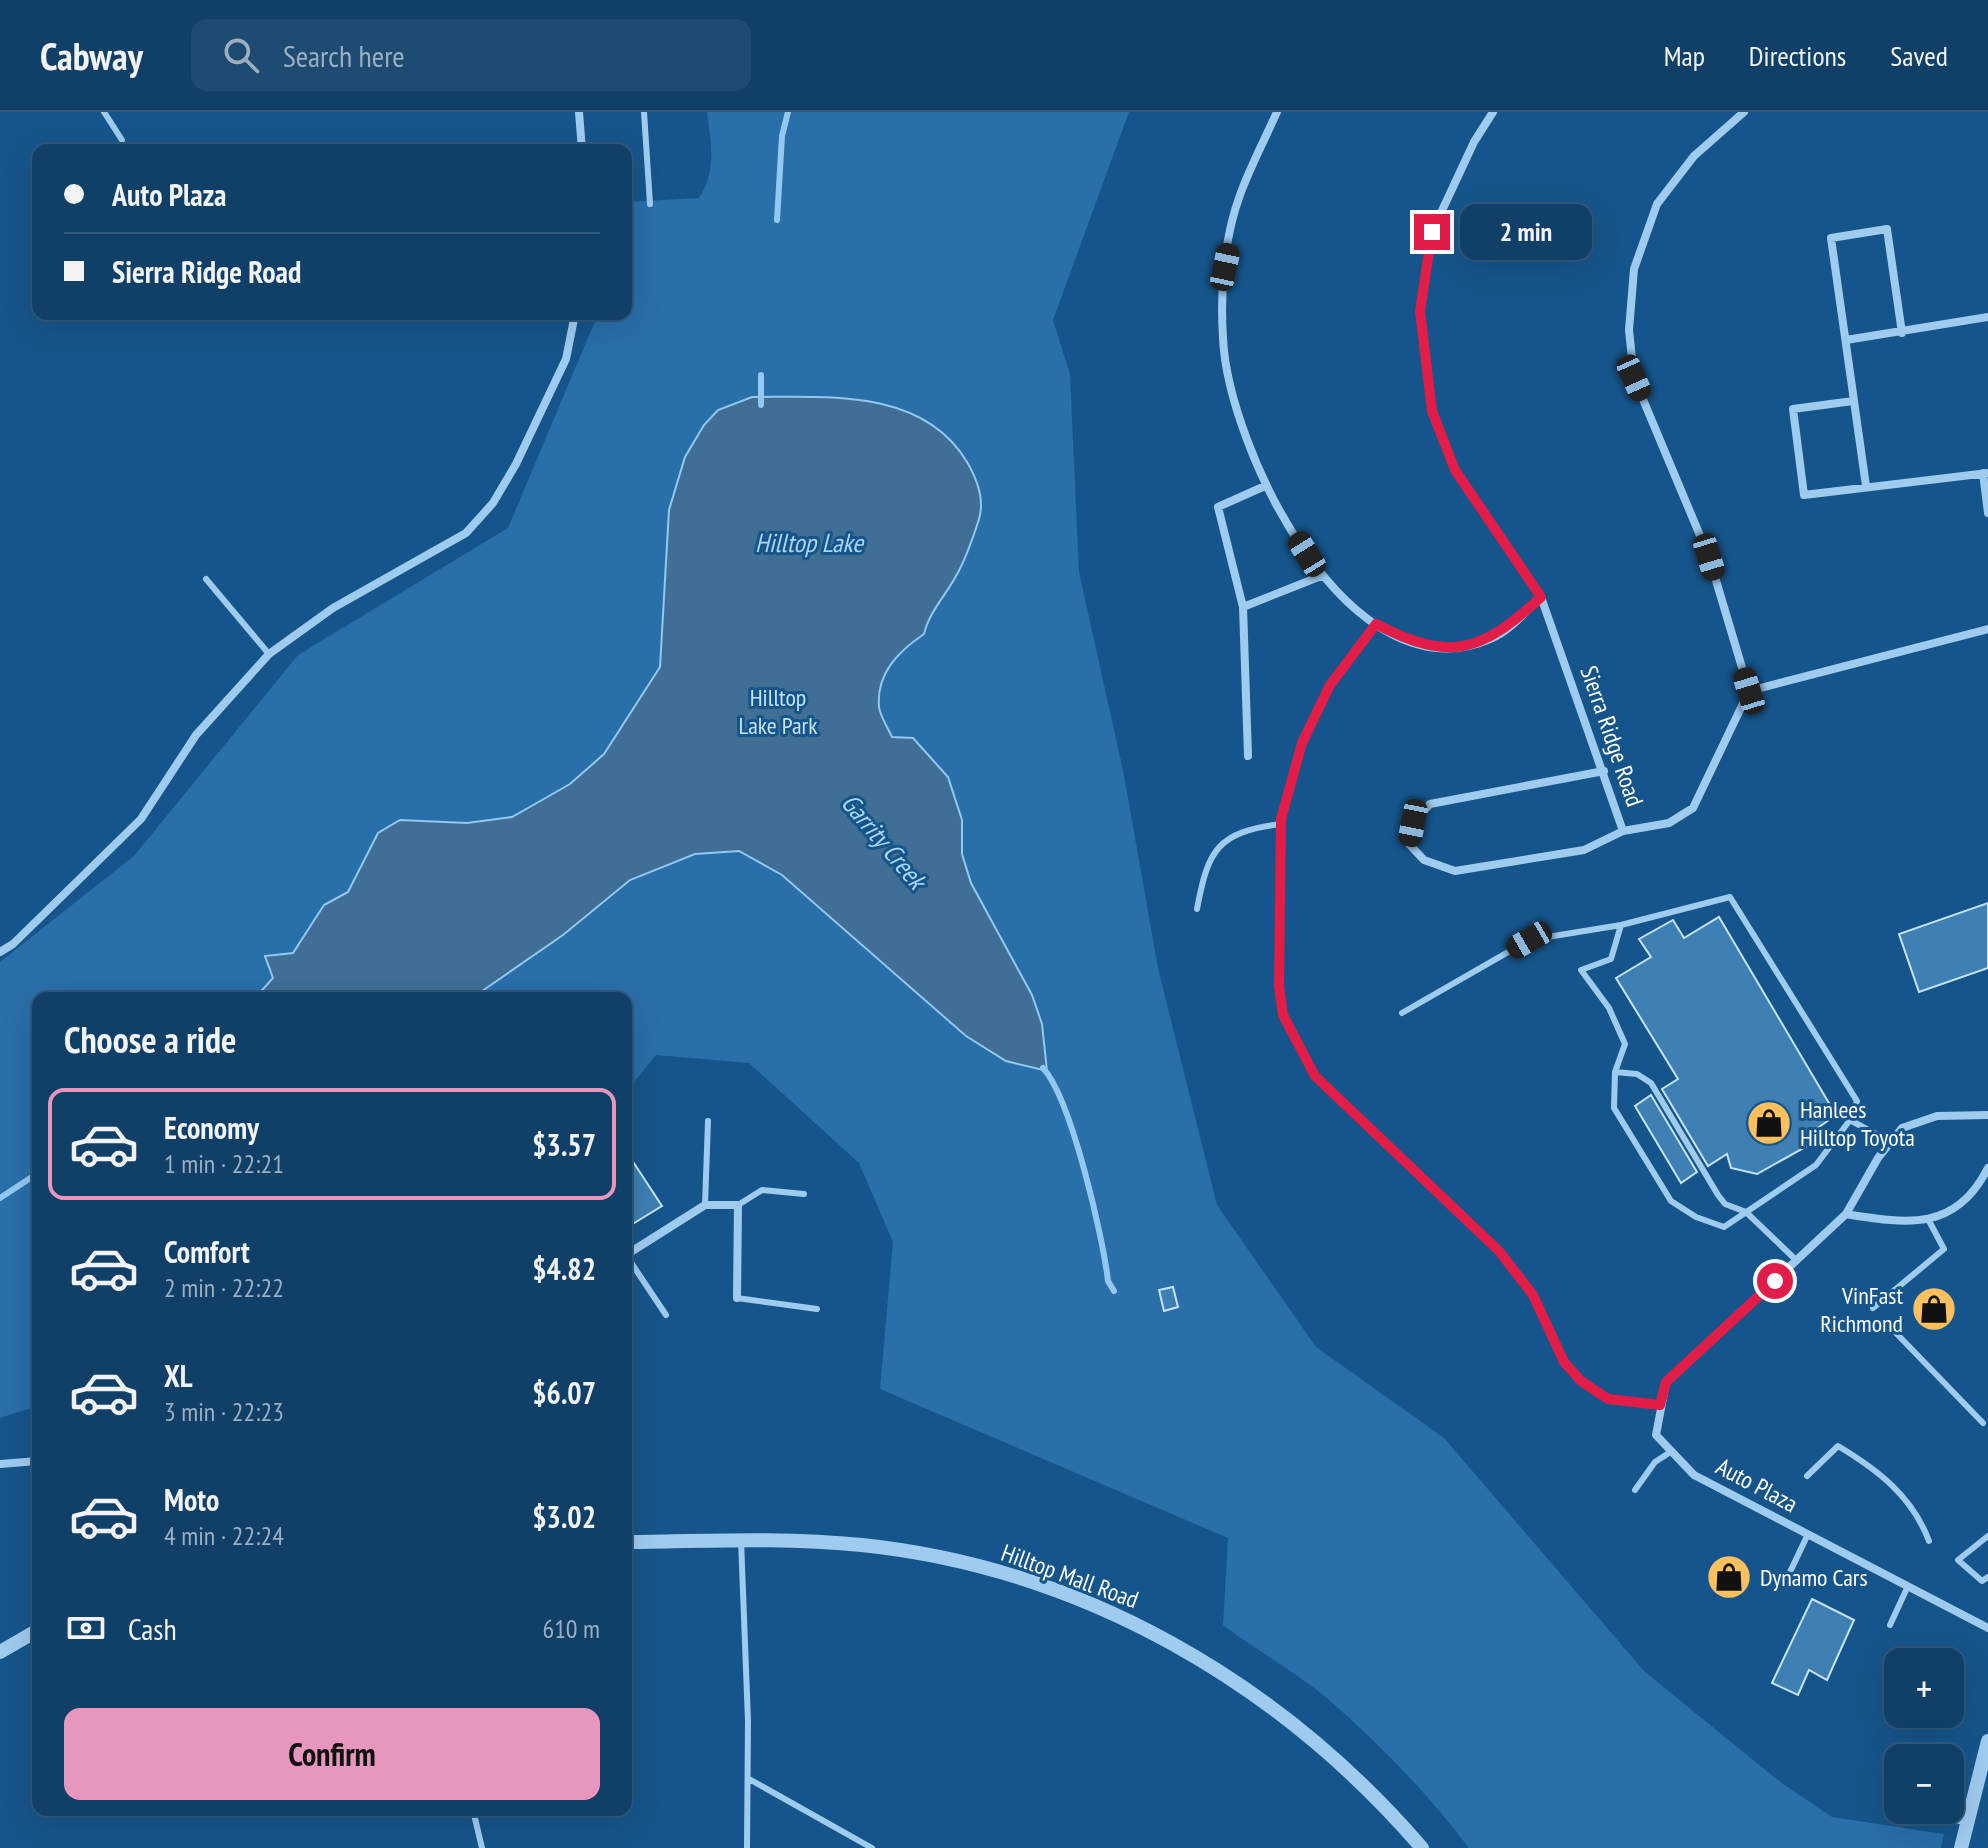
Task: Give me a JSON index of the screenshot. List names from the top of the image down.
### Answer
{
  "streets": {
    "street": ["Sierra Ridge Road", "Auto Plaza", "Hilltop Mall Road"]
  },
  "water": ["Hilltop Lake", "Garrity Creek"],
  "parks": ["Hilltop Lake Park"],
  "places": {
    "shop": ["Hanlees Hilltop Toyota", "VinFast Richmond", "Dynamo Cars"]
  },
  "page": {
    "header": "Cabway",
    "search": "Search here",
    "nav": ["Map", "Directions", "Saved"],
    "banner": ["Auto Plaza", "Sierra Ridge Road"],
    "bubble": "2 min",
    "heading": "Choose a ride",
    "list": [
      {
        "name": "Economy",
        "note": "1 min · 22:21",
        "value": "$3.57"
      },
      {
        "name": "Comfort",
        "note": "2 min · 22:22",
        "value": "$4.82"
      },
      {
        "name": "XL",
        "note": "3 min · 22:23",
        "value": "$6.07"
      },
      {
        "name": "Moto",
        "note": "4 min · 22:24",
        "value": "$3.02"
      }
    ],
    "pay": ["Cash", "610 m"],
    "map_buttons": ["+", "−"],
    "buttons": "Confirm"
  }
}
